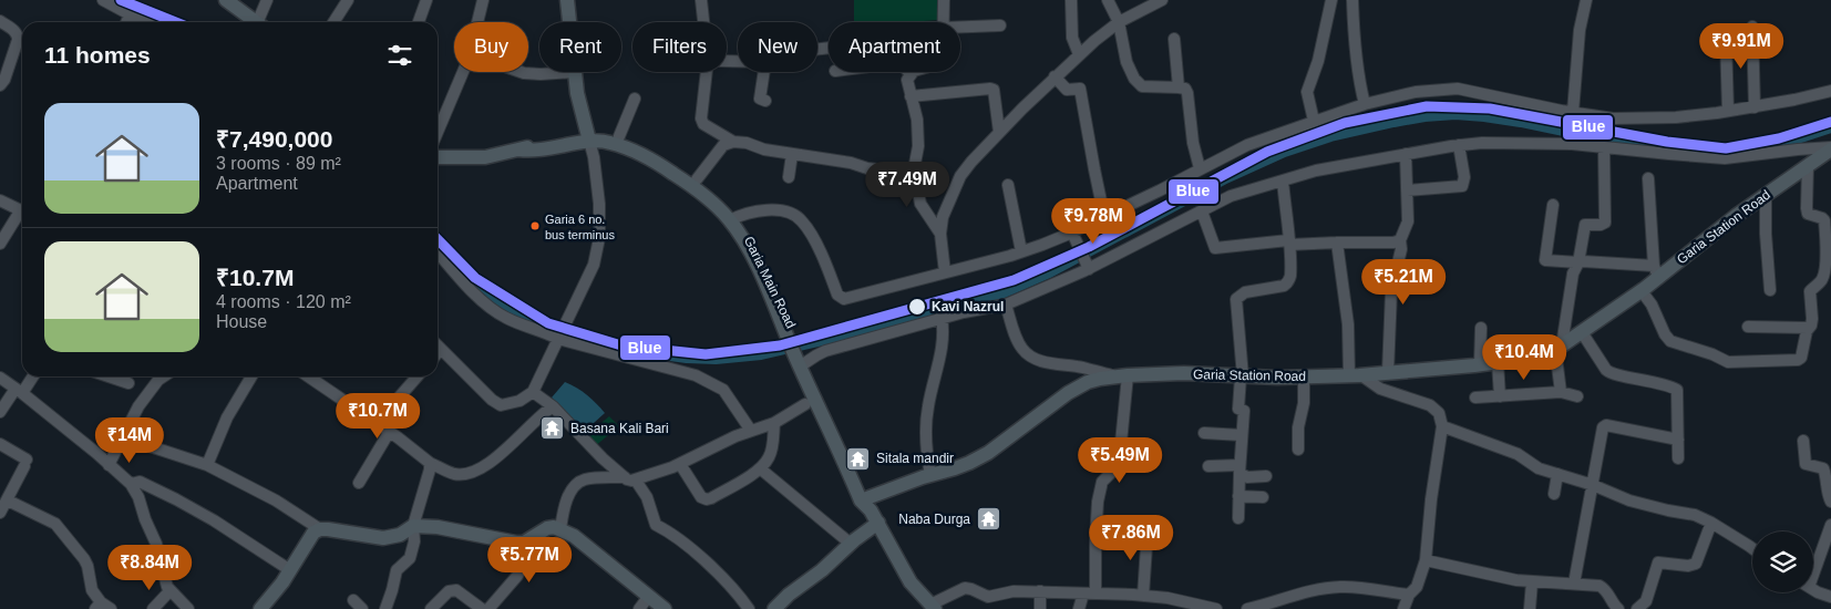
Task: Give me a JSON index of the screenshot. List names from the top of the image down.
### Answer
{
  "streets": {
    "main road": ["Garia Station Road", "Garia Main Road"]
  },
  "crossings": [
    ["Garia Station Road", "Garia Main Road"]
  ],
  "places": {
    "other": ["Garia 6 no. bus terminus", "Kavi Nazrul"],
    "temple": ["Basana Kali Bari", "Sitala mandir", "Naba Durga"]
  },
  "lines": ["transit line Blue"],
  "page": {
    "chip": [
      "Buy",
      "Rent",
      "Filters",
      "New",
      "Apartment"
    ],
    "heading": "11 homes",
    "price": [
      "₹9.91M",
      "₹7.49M",
      "₹9.78M",
      "₹5.21M",
      "₹10.4M",
      "₹10.7M",
      "₹14M",
      "₹5.49M",
      "₹7.86M",
      "₹5.77M",
      "₹8.84M"
    ],
    "list": [
      {
        "name": "₹7,490,000",
        "note": "3 rooms · 89 m² · Apartment"
      },
      {
        "name": "₹10.7M",
        "note": "4 rooms · 120 m² · House"
      }
    ]
  }
}
